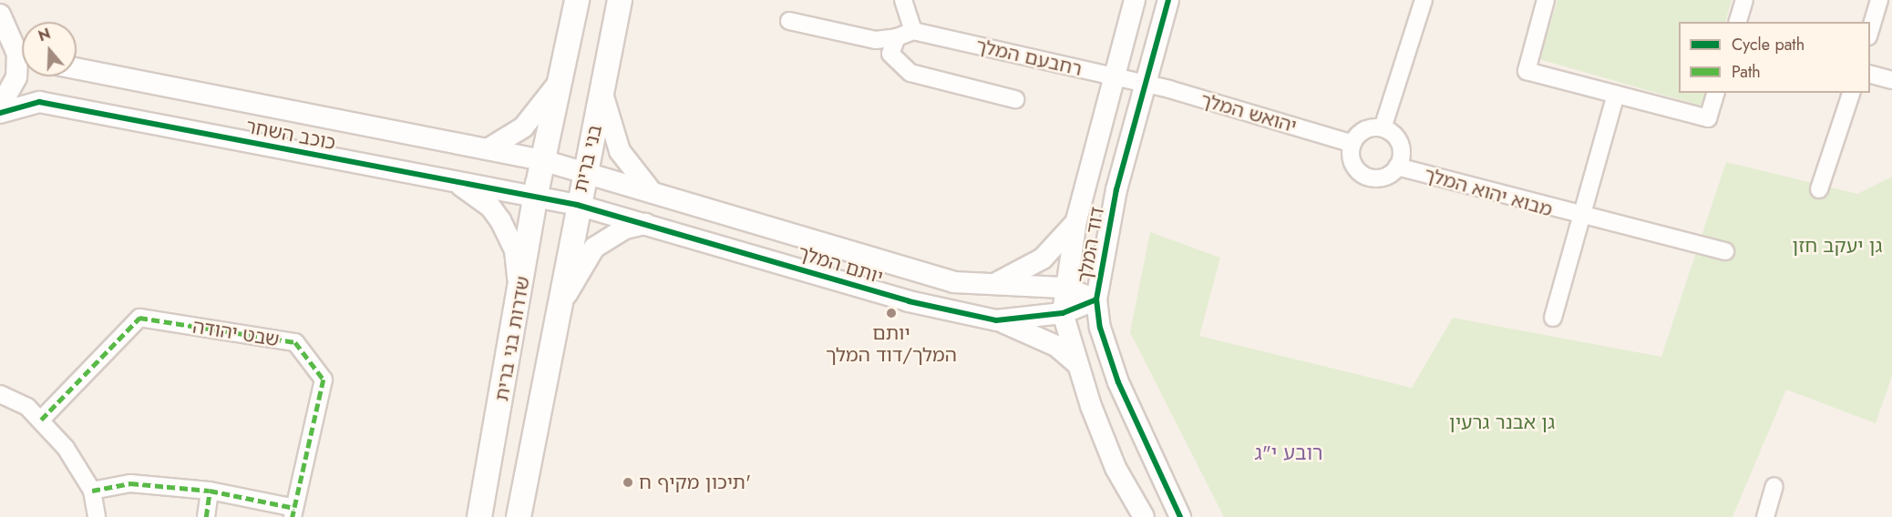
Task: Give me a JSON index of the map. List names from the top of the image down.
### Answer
{
  "streets": {
    "main road": ["בני ברית", "שדרות בני ברית"],
    "street": [
      "רחבעם המלך",
      "יהואש המלך",
      "כוכב השחר",
      "מבוא יהוא המלך",
      "דוד המלך",
      "יותם המלך",
      "שבט יהודה"
    ]
  },
  "crossings": [
    ["רחבעם המלך", "יהואש המלך"],
    ["רחבעם המלך", "דוד המלך"],
    ["יהואש המלך", "מבוא יהוא המלך"],
    ["יהואש המלך", "דוד המלך"],
    ["כוכב השחר", "בני ברית"],
    ["כוכב השחר", "יותם המלך"],
    ["כוכב השחר", "שדרות בני ברית"],
    ["בני ברית", "יותם המלך"],
    ["בני ברית", "שדרות בני ברית"],
    ["דוד המלך", "יותם המלך"],
    ["יותם המלך", "שדרות בני ברית"]
  ],
  "districts": ["רובע י\"ג"],
  "parks": ["גן יעקב חזן", "גן אבנר גרעין"],
  "places": ["יותם המלך/דוד המלך", "תיכון מקיף ח'"],
  "legend": ["Cycle path", "Path"],
  "north": "top"
}
